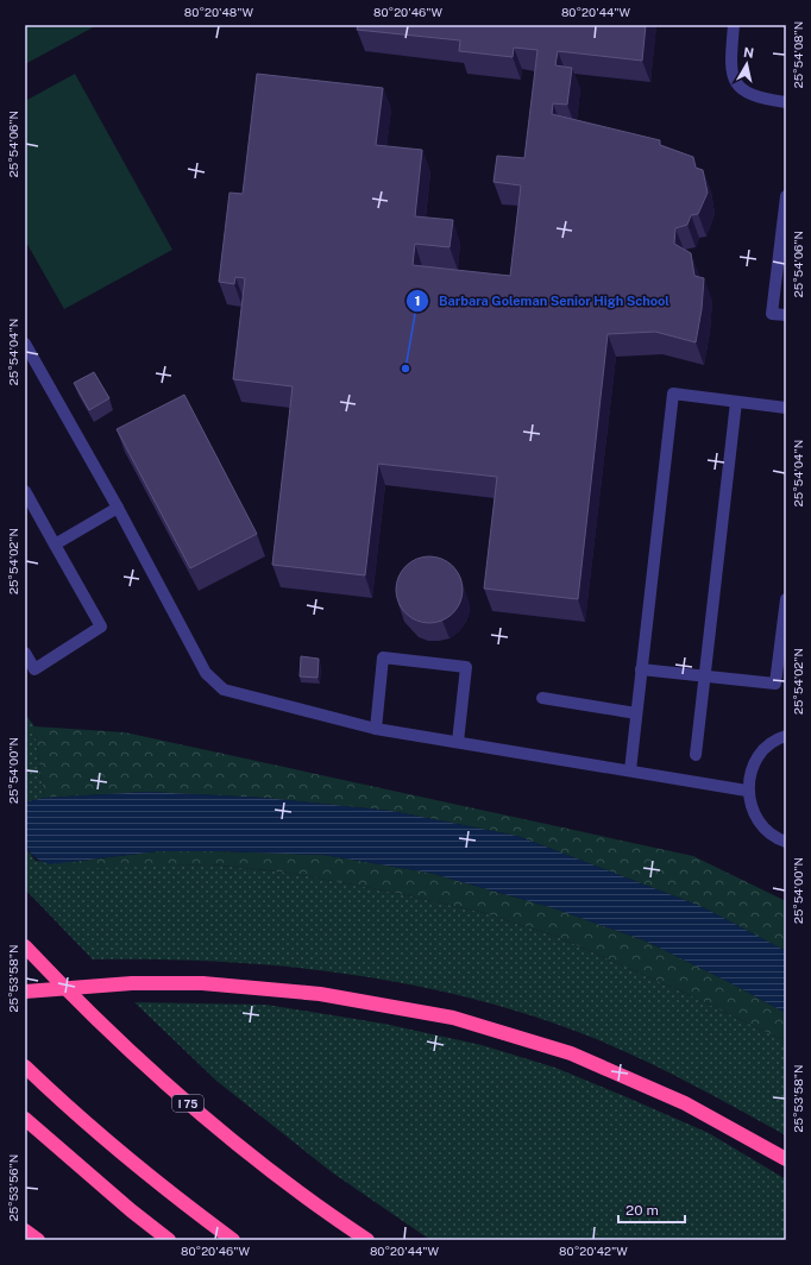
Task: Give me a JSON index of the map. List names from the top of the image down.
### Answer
{
  "streets": {
    "highway": ["I 75"]
  },
  "places": ["Barbara Goleman Senior High School"],
  "scale_bar": "20 m",
  "north": "top",
  "coordinates": [
    "80°20'48\"W",
    "80°20'46\"W",
    "80°20'44\"W",
    "25°54'08\"N",
    "25°54'06\"N",
    "25°54'04\"N",
    "25°54'02\"N",
    "25°54'00\"N",
    "25°53'58\"N",
    "25°53'56\"N",
    "80°20'42\"W"
  ]
}
